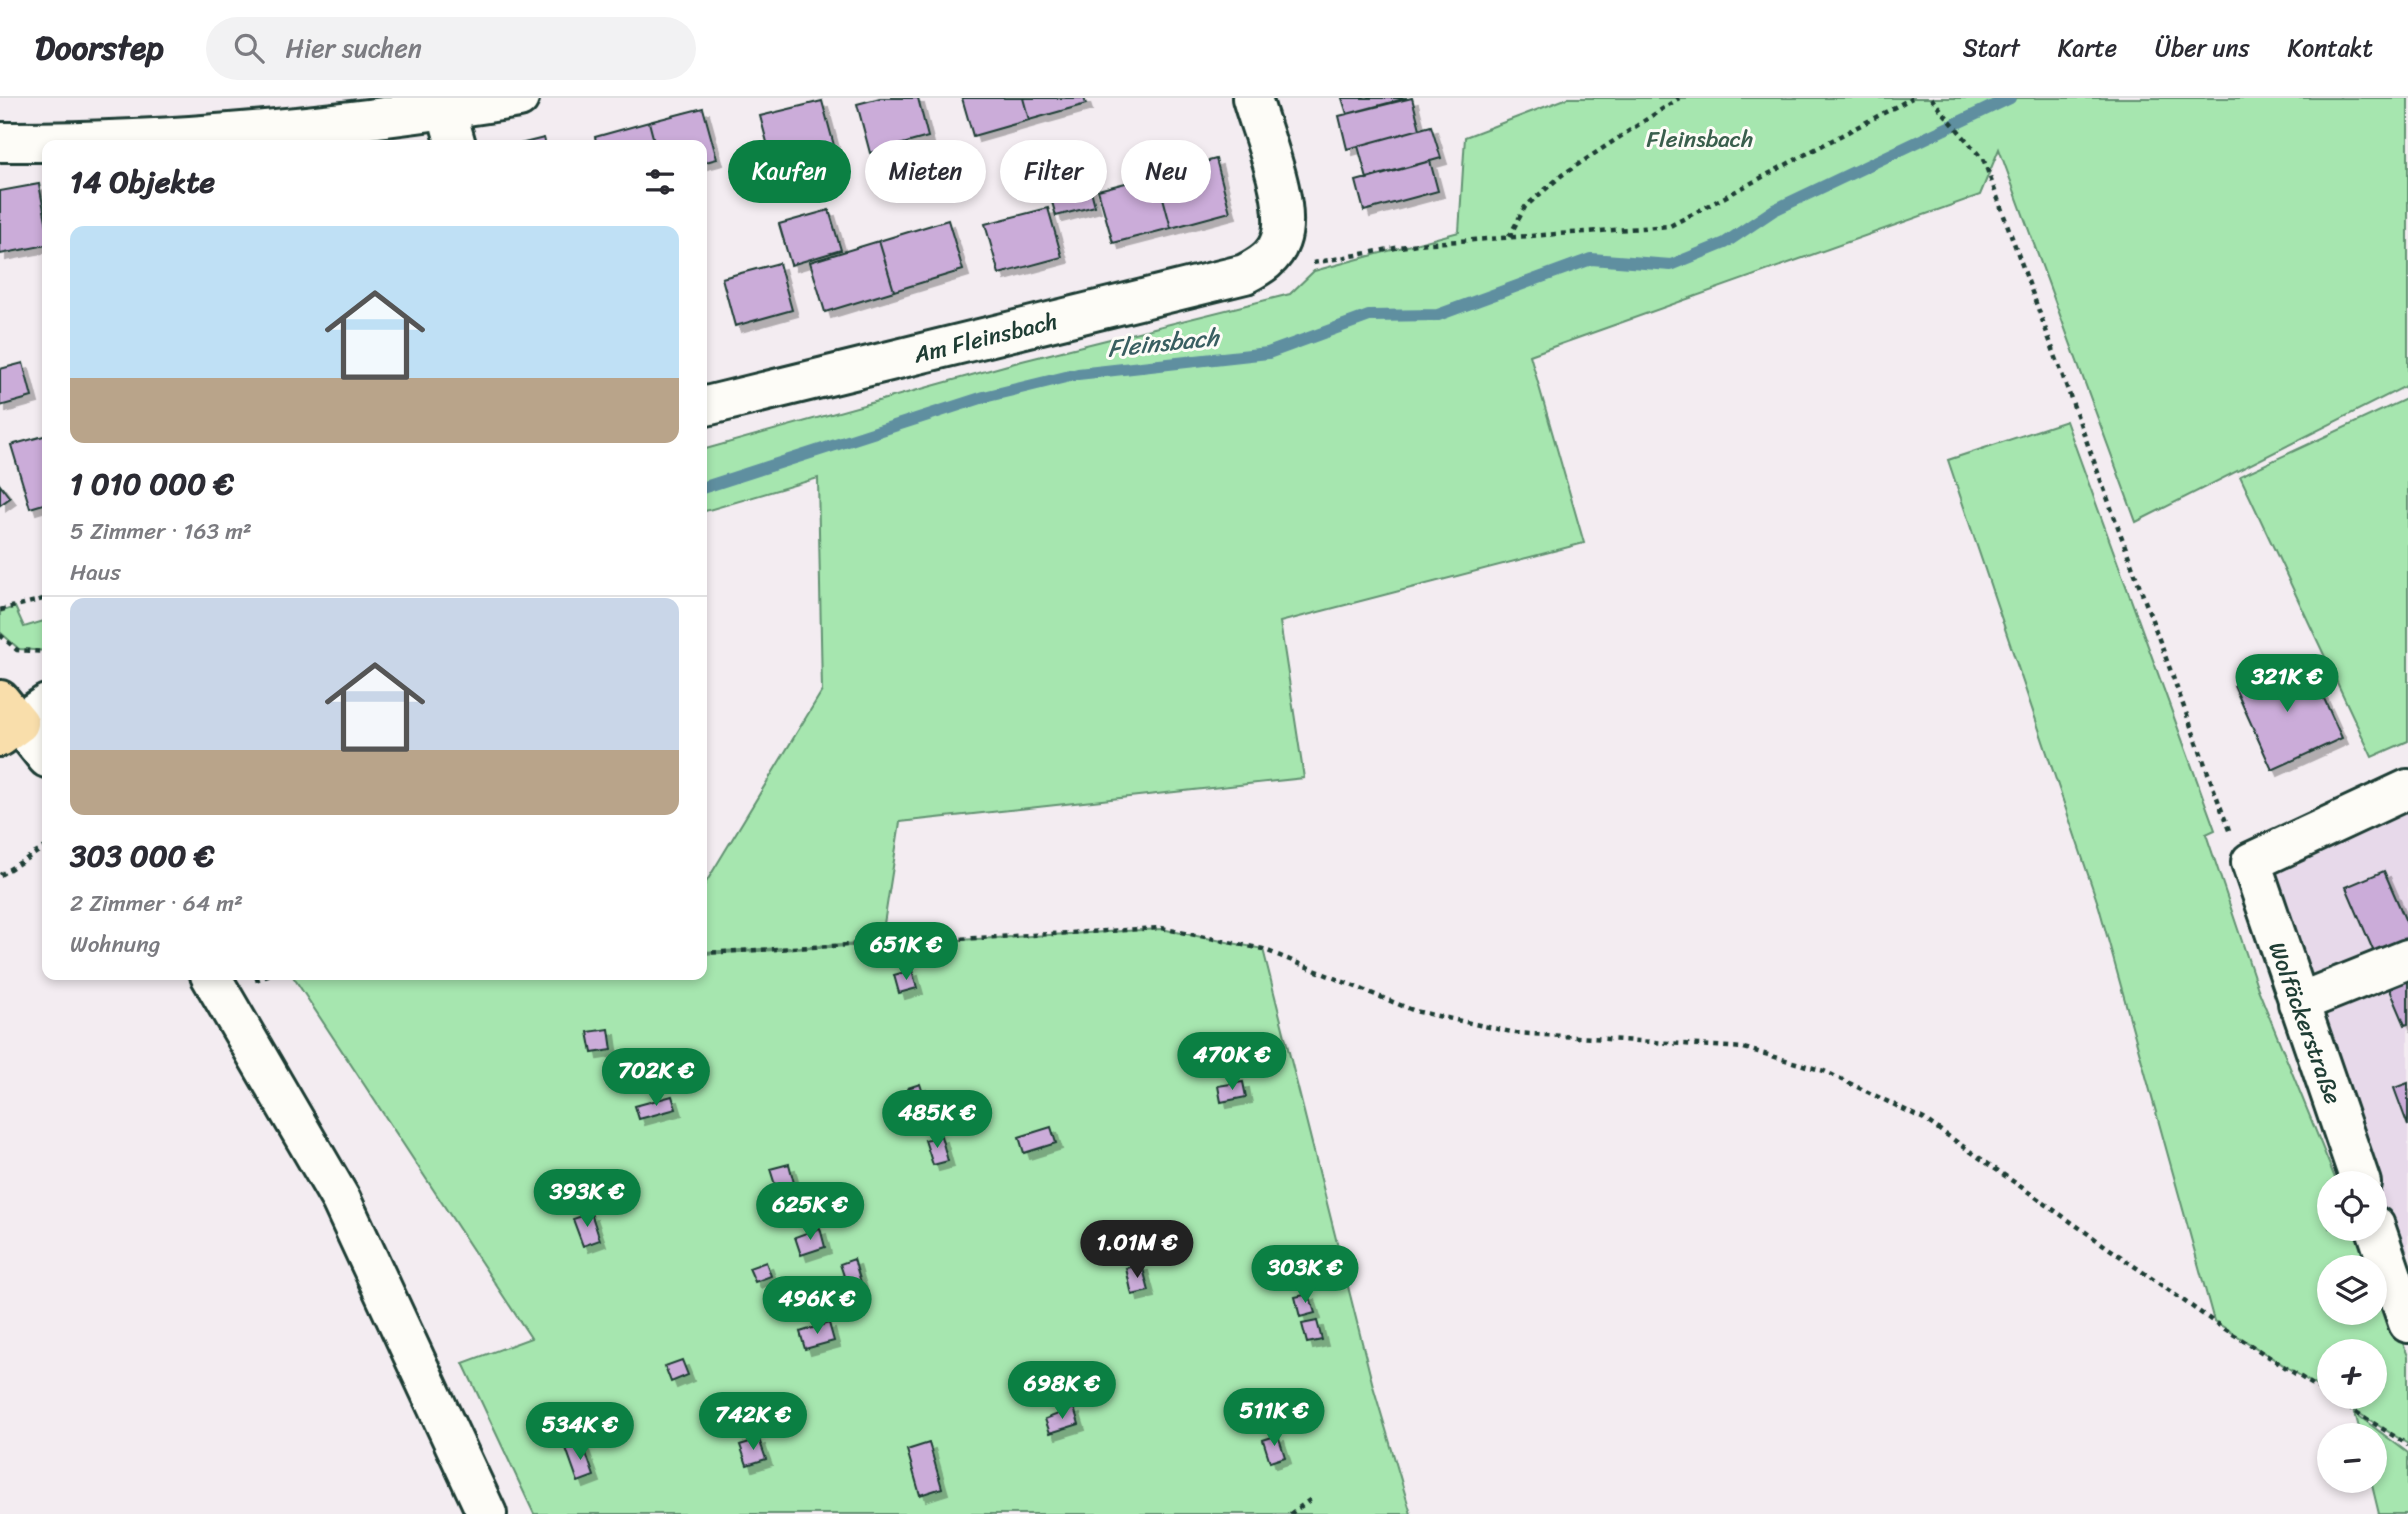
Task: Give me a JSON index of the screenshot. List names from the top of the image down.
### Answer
{
  "streets": {
    "street": ["Am Fleinsbach", "Wolfäckerstraße"]
  },
  "water": ["Fleinsbach"],
  "parks": ["Fleinsbach"],
  "page": {
    "header": "Doorstep",
    "search": "Hier suchen",
    "nav": [
      "Start",
      "Karte",
      "Über uns",
      "Kontakt"
    ],
    "chip": [
      "Kaufen",
      "Mieten",
      "Filter",
      "Neu"
    ],
    "heading": "14 Objekte",
    "list": [
      {
        "name": "1 010 000 €",
        "note": "5 Zimmer · 163 m² · Haus"
      },
      {
        "name": "303 000 €",
        "note": "2 Zimmer · 64 m² · Wohnung"
      }
    ],
    "price": [
      "321K €",
      "651K €",
      "470K €",
      "702K €",
      "485K €",
      "393K €",
      "625K €",
      "1.01M €",
      "303K €",
      "496K €",
      "698K €",
      "511K €",
      "742K €",
      "534K €"
    ],
    "map_buttons": ["+", "−"]
  }
}
